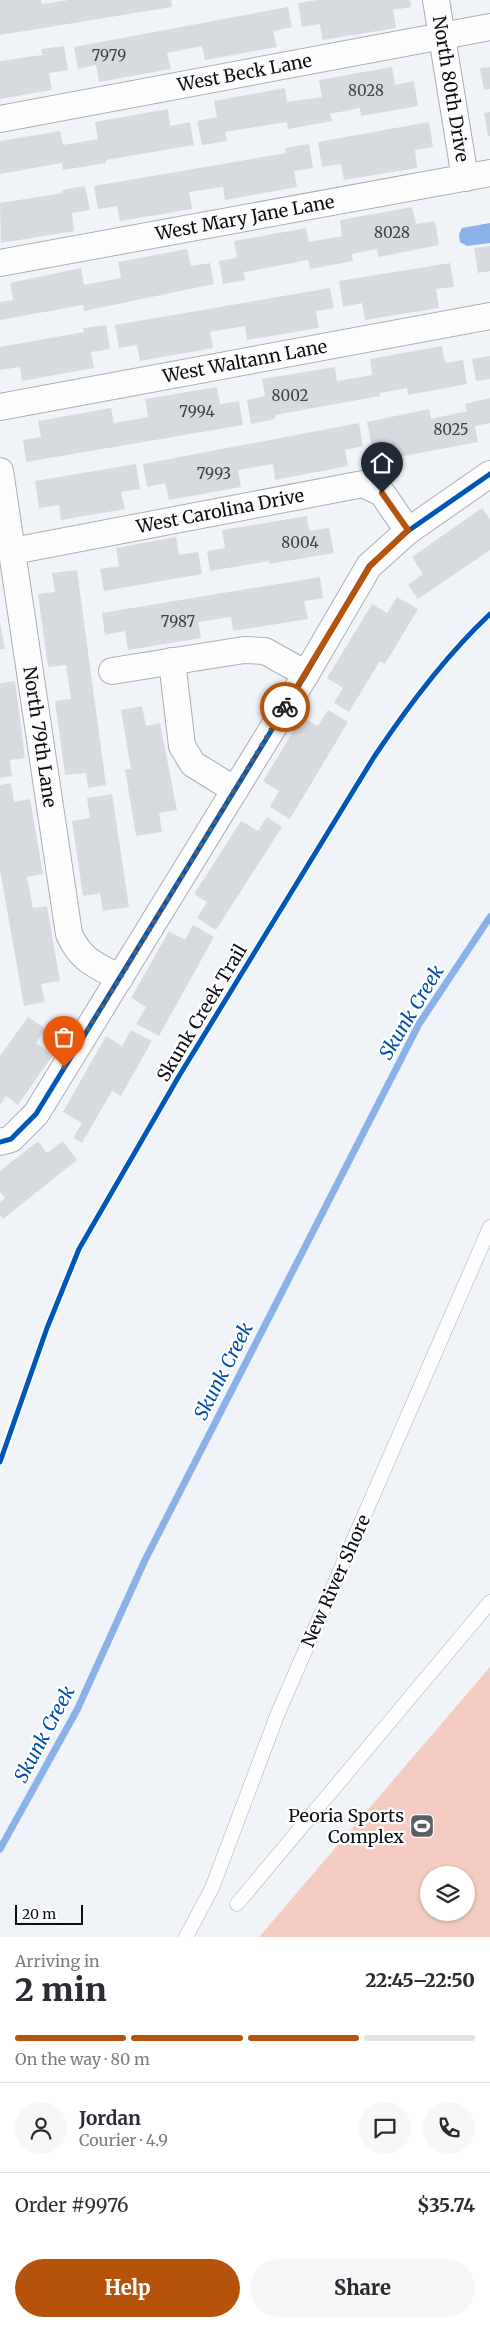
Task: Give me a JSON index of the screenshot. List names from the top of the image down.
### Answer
{
  "streets": {
    "street": [
      "West Beck Lane",
      "North 80th Drive",
      "West Mary Jane Lane",
      "West Waltann Lane",
      "West Carolina Drive",
      "North 79th Lane"
    ],
    "lane": ["New River Shore"],
    "cycle path": ["Skunk Creek Trail"]
  },
  "crossings": [
    ["West Beck Lane", "North 80th Drive"],
    ["North 80th Drive", "West Mary Jane Lane"],
    ["West Carolina Drive", "North 79th Lane"]
  ],
  "water": ["Skunk Creek"],
  "places": {
    "sports": ["Peoria Sports Complex"]
  },
  "house_numbers": [
    "7979",
    "8028",
    "8028",
    "8002",
    "7994",
    "8025",
    "7993",
    "8004",
    "7987"
  ],
  "scale_bar": "20 m",
  "page": {
    "scale": "20 m",
    "heading": ["2 min", "Arriving in", "22:45–22:50"],
    "panel": [
      "Jordan",
      "Courier · 4.9",
      "Order #9976",
      "$35.74"
    ],
    "bar": "On the way · 80 m",
    "buttons": ["Help", "Share"]
  }
}
